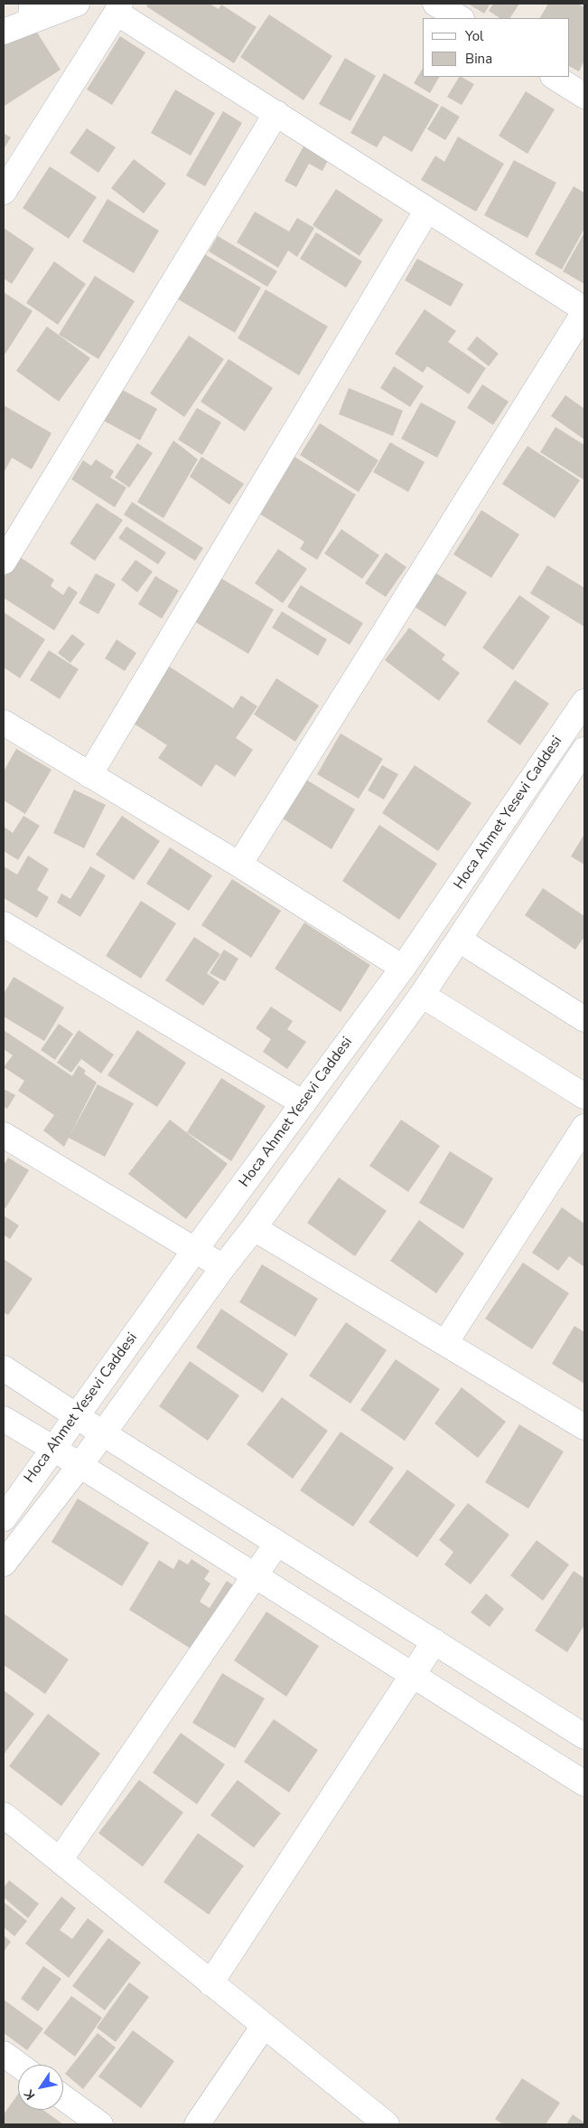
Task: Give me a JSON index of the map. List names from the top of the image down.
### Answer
{
  "streets": {
    "street": ["Hoca Ahmet Yesevi Caddesi"]
  },
  "legend": ["Yol", "Bina"],
  "north": "bottom left"
}
